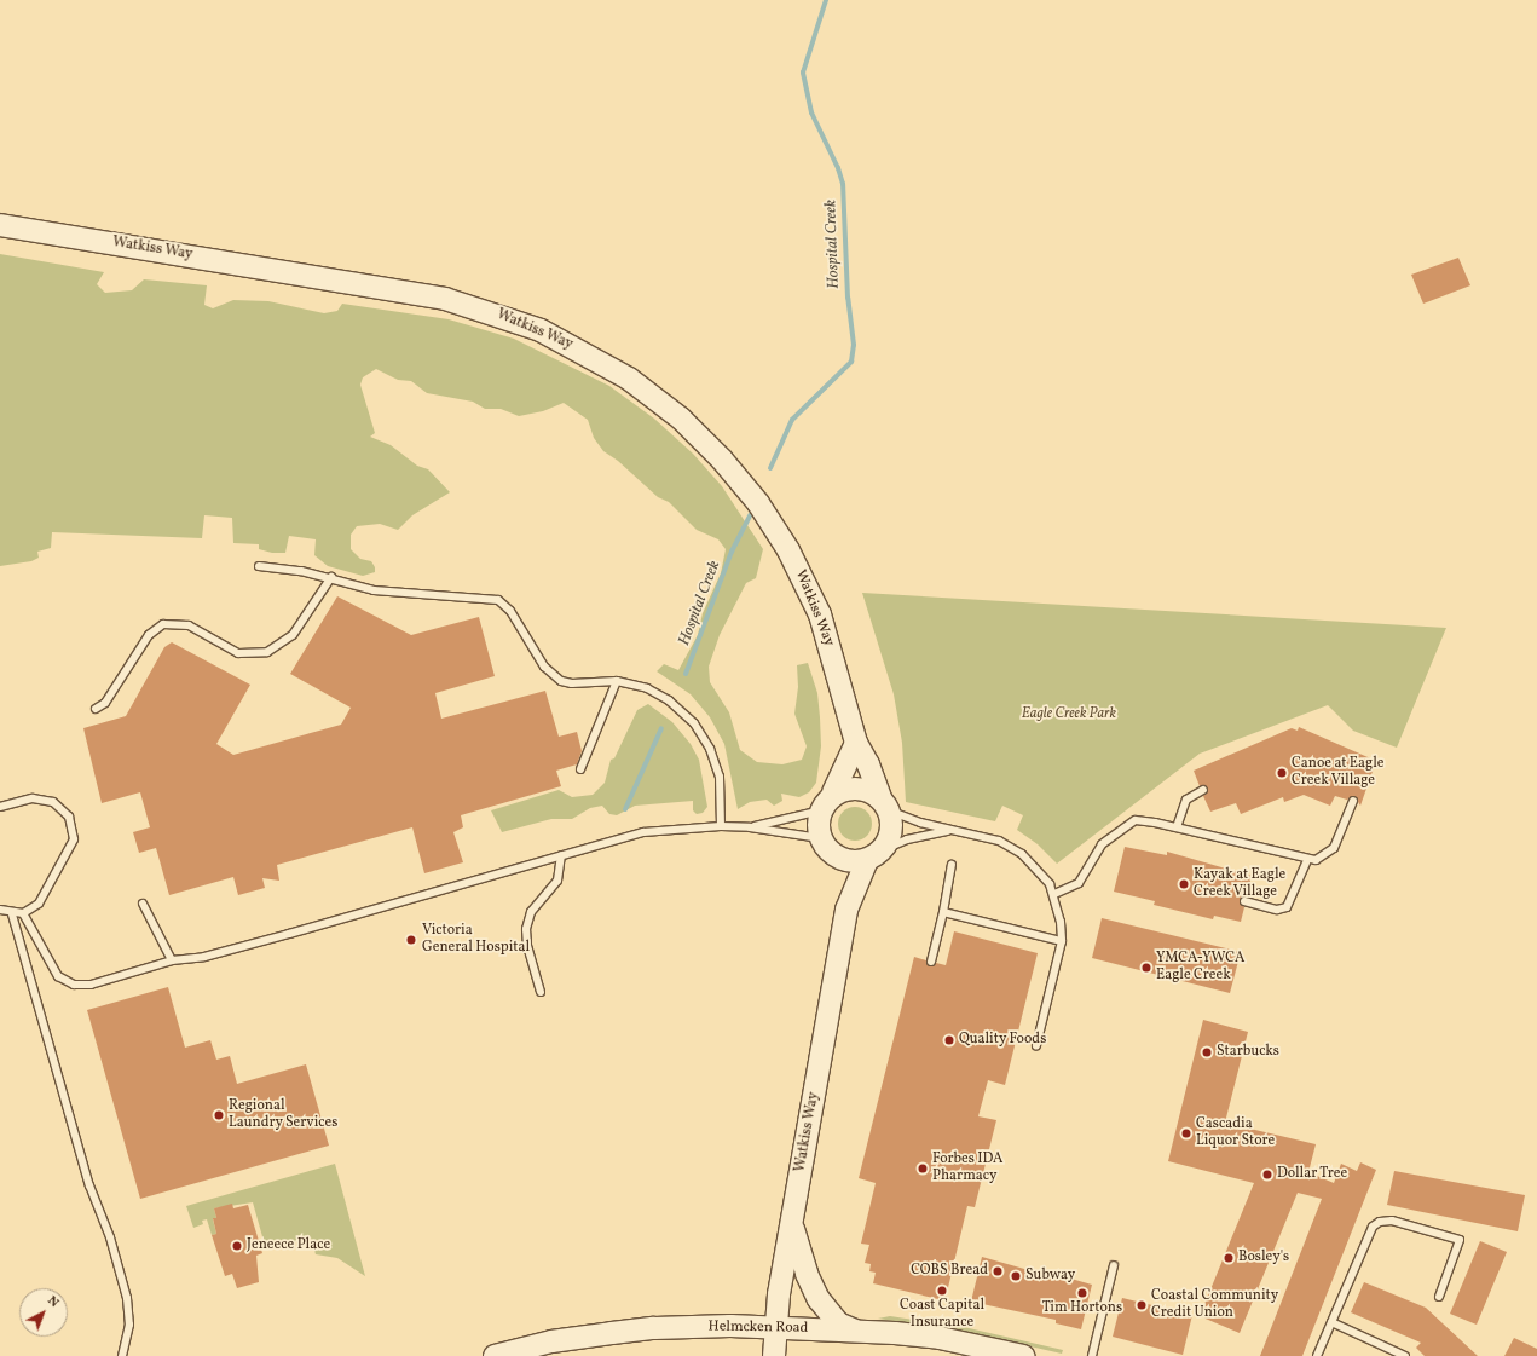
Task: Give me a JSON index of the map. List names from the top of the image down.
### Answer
{
  "streets": {
    "street": ["Watkiss Way", "Helmcken Road"]
  },
  "crossings": [
    ["Watkiss Way", "Helmcken Road"]
  ],
  "water": ["Hospital Creek"],
  "parks": ["Eagle Creek Park"],
  "places": [
    "Canoe at Eagle Creek Village",
    "Kayak at Eagle Creek Village",
    "Victoria General Hospital",
    "YMCA-YWCA Eagle Creek",
    "Quality Foods",
    "Starbucks",
    "Regional Laundry Services",
    "Cascadia Liquor Store",
    "Forbes IDA Pharmacy",
    "Dollar Tree",
    "Jeneece Place",
    "Bosley's",
    "COBS Bread",
    "Subway",
    "Coast Capital Insurance",
    "Tim Hortons",
    "Coastal Community Credit Union"
  ],
  "north": "top right"
}
